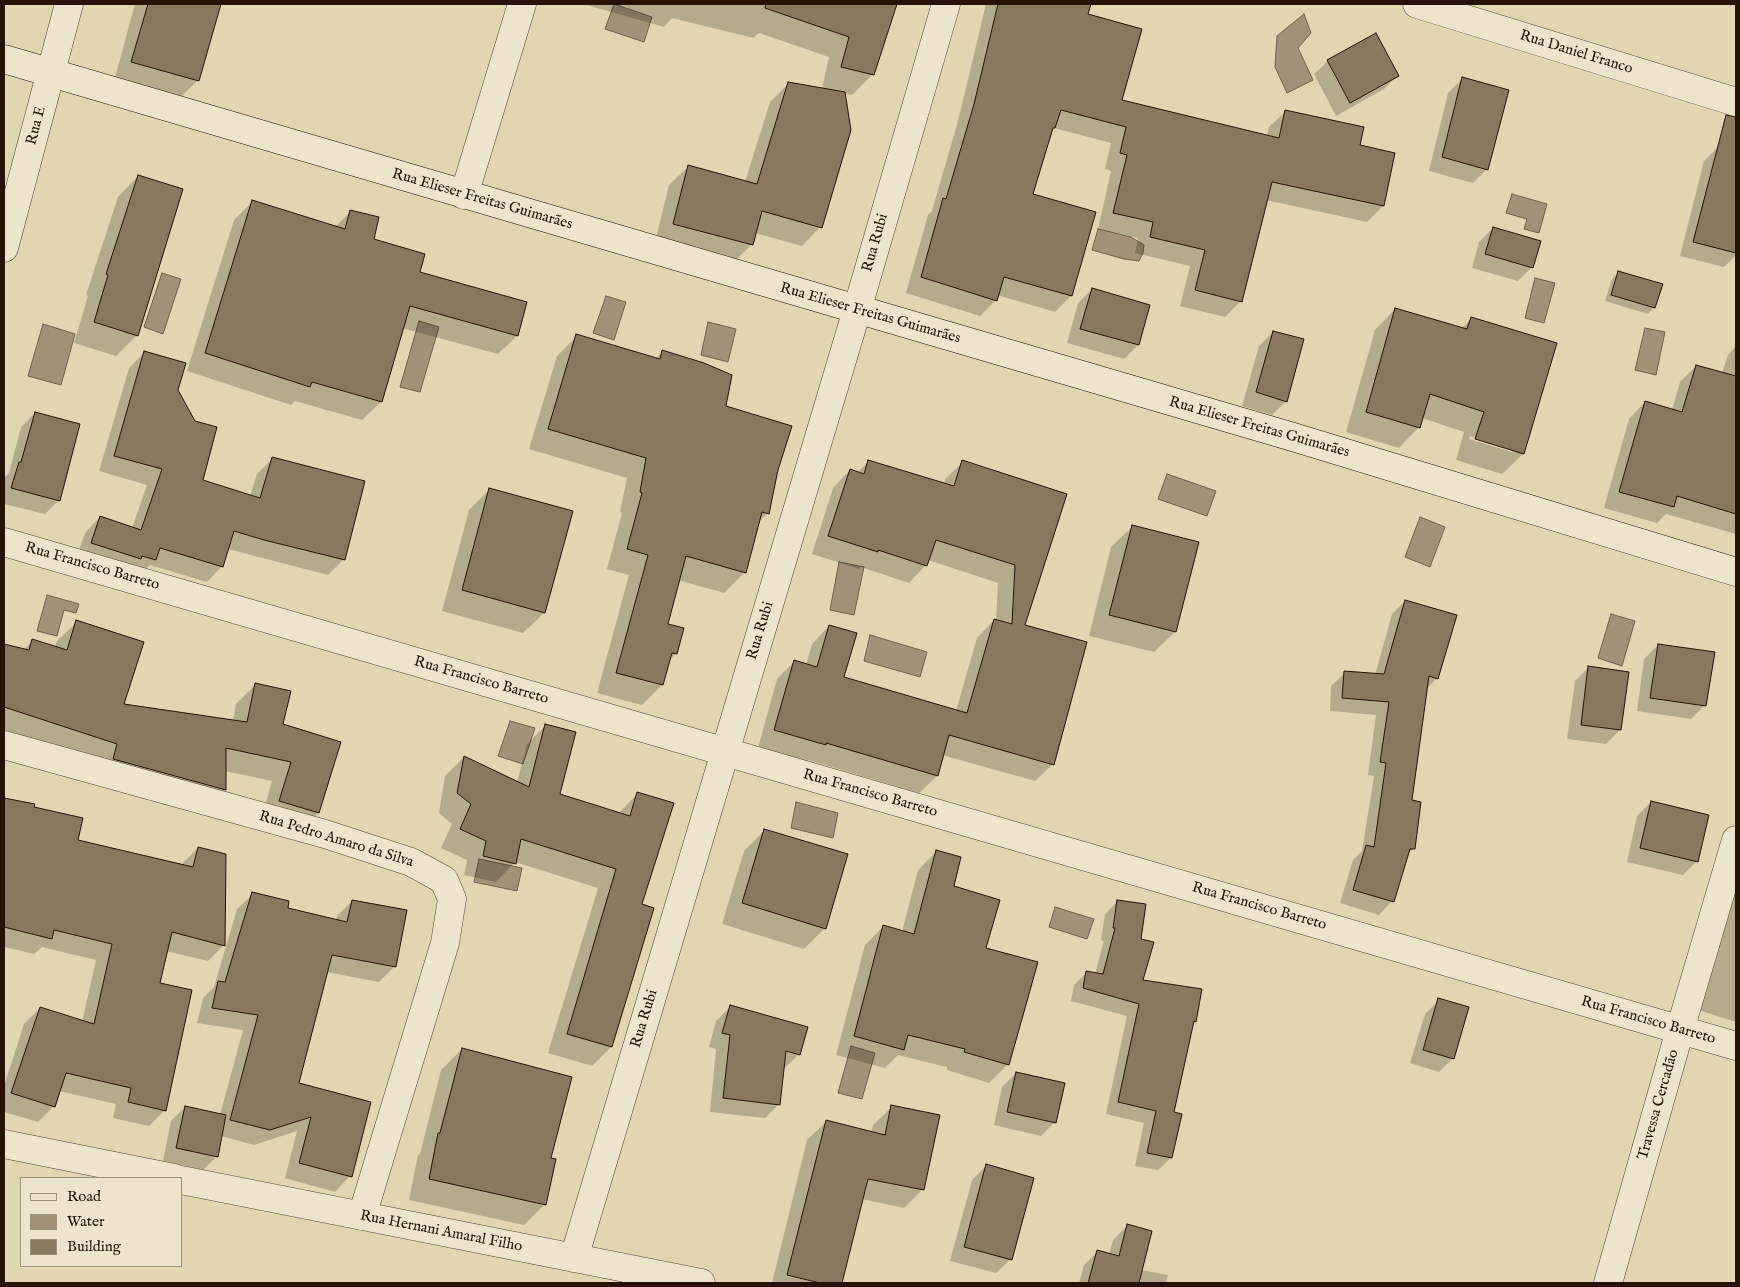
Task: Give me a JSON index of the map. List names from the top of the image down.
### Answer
{
  "streets": {
    "street": [
      "Rua Daniel Franco",
      "Rua E",
      "Rua Elieser Freitas Guimarães",
      "Rua Rubi",
      "Rua Francisco Barreto",
      "Rua Pedro Amaro da Silva",
      "Travessa Cercadão",
      "Rua Hernani Amaral Filho"
    ]
  },
  "crossings": [
    ["Rua E", "Rua Elieser Freitas Guimarães"],
    ["Rua Elieser Freitas Guimarães", "Rua Rubi"],
    ["Rua Rubi", "Rua Francisco Barreto"],
    ["Rua Rubi", "Rua Hernani Amaral Filho"],
    ["Rua Francisco Barreto", "Travessa Cercadão"],
    ["Rua Pedro Amaro da Silva", "Rua Hernani Amaral Filho"]
  ],
  "legend": ["Road", "Water", "Building"]
}
